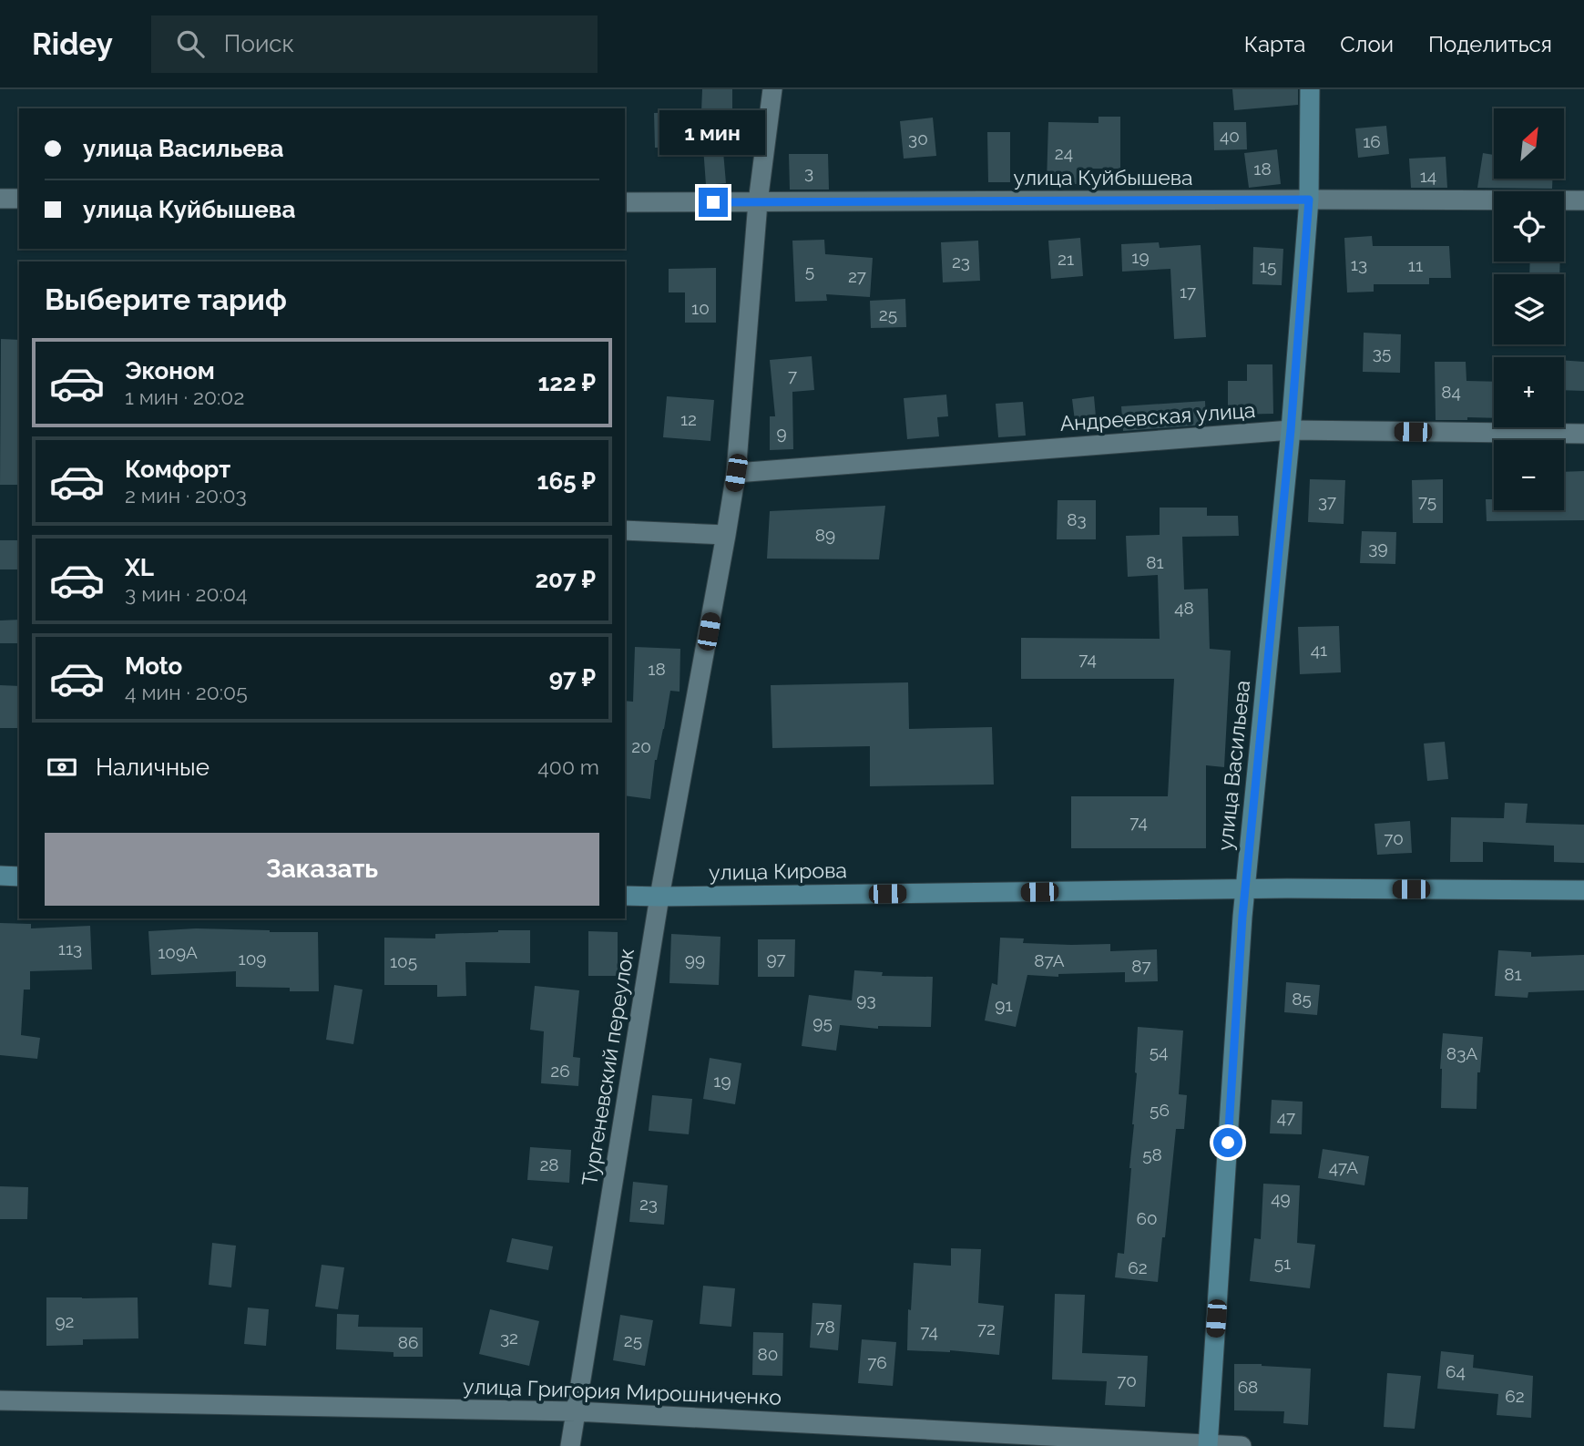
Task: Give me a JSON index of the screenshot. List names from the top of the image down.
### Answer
{
  "streets": {
    "street": [
      "улица Куйбышева",
      "Андреевская улица",
      "улица Васильева",
      "улица Кирова",
      "Тургеневский переулок",
      "улица Григория Мирошниченко"
    ]
  },
  "crossings": [
    ["улица Куйбышева", "улица Васильева"],
    ["улица Куйбышева", "Тургеневский переулок"],
    ["Андреевская улица", "улица Васильева"],
    ["Андреевская улица", "Тургеневский переулок"],
    ["улица Васильева", "улица Кирова"],
    ["улица Васильева", "улица Григория Мирошниченко"],
    ["улица Кирова", "Тургеневский переулок"],
    ["Тургеневский переулок", "улица Григория Мирошниченко"]
  ],
  "house_numbers": [
    "40",
    "30",
    "16",
    "24",
    "18",
    "3",
    "14",
    "19",
    "21",
    "23",
    "13",
    "11",
    "15",
    "5",
    "27",
    "17",
    "10",
    "25",
    "35",
    "7",
    "84",
    "12",
    "9",
    "37",
    "75",
    "83",
    "89",
    "39",
    "81",
    "48",
    "41",
    "74",
    "18",
    "20",
    "74",
    "70",
    "113",
    "109А",
    "109",
    "97",
    "99",
    "87А",
    "105",
    "87",
    "81",
    "85",
    "93",
    "91",
    "95",
    "54",
    "83А",
    "26",
    "19",
    "56",
    "47",
    "58",
    "28",
    "47А",
    "49",
    "23",
    "60",
    "51",
    "62",
    "92",
    "78",
    "72",
    "74",
    "32",
    "25",
    "86",
    "80",
    "76",
    "64",
    "70",
    "68",
    "62"
  ],
  "north": "top right",
  "page": {
    "header": "Ridey",
    "search": "Поиск",
    "nav": ["Карта", "Слои", "Поделиться"],
    "map_buttons": ["+", "−"],
    "banner": ["улица Васильева", "улица Куйбышева"],
    "bubble": "1 мин",
    "heading": "Выберите тариф",
    "list": [
      {
        "name": "Эконом",
        "note": "1 мин · 20:02",
        "value": "122 ₽"
      },
      {
        "name": "Комфорт",
        "note": "2 мин · 20:03",
        "value": "165 ₽"
      },
      {
        "name": "XL",
        "note": "3 мин · 20:04",
        "value": "207 ₽"
      },
      {
        "name": "Moto",
        "note": "4 мин · 20:05",
        "value": "97 ₽"
      }
    ],
    "pay": ["Наличные", "400 m"],
    "buttons": "Заказать"
  }
}
